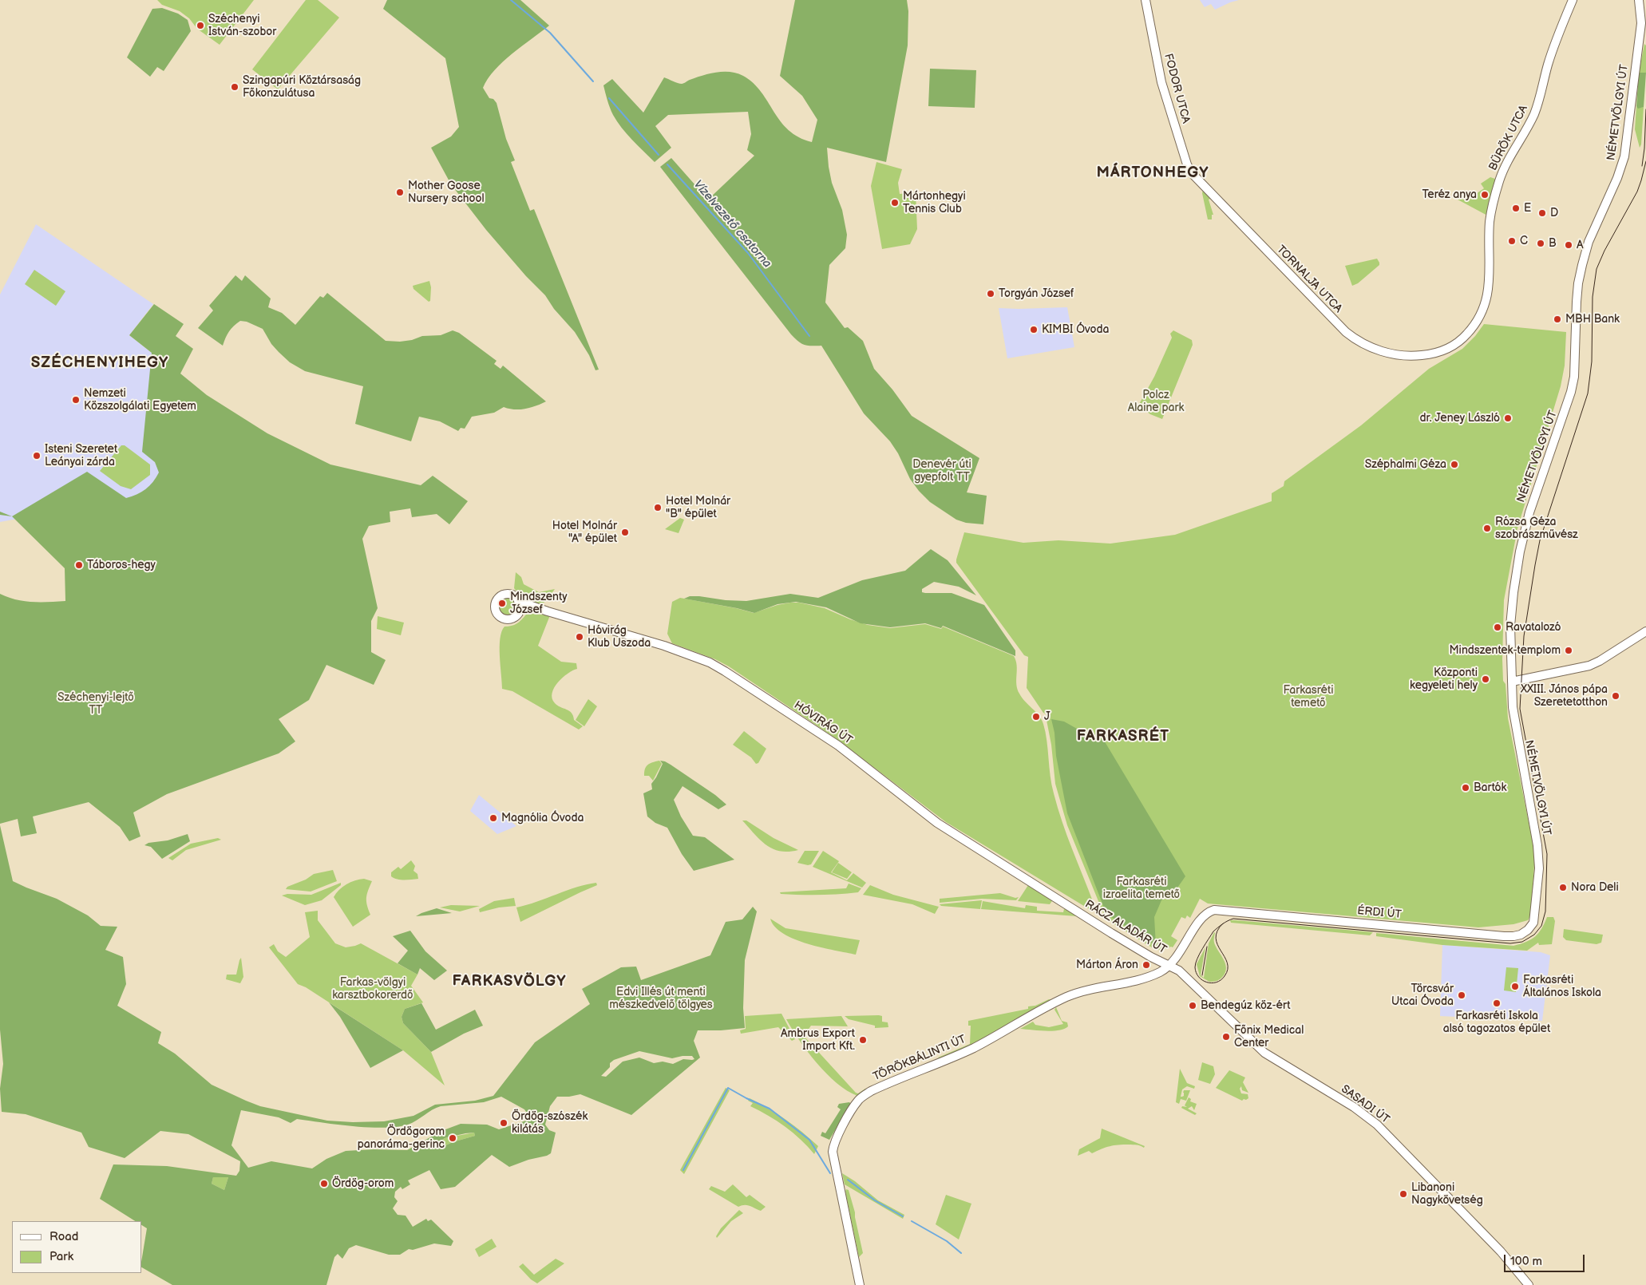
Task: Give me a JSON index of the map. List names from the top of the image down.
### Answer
{
  "streets": {
    "street": [
      "FODOR UTCA",
      "NÉMETVÖLGYI ÚT",
      "BÜRÖK UTCA",
      "TORNALJA UTCA",
      "HÓVIRÁG ÚT",
      "ÉRDI ÚT",
      "RÁCZ ALADÁR ÚT",
      "TÖRÖKBÁLINTI ÚT",
      "SASADI ÚT"
    ]
  },
  "crossings": [
    ["FODOR UTCA", "TORNALJA UTCA"],
    ["NÉMETVÖLGYI ÚT", "ÉRDI ÚT"],
    ["BÜRÖK UTCA", "TORNALJA UTCA"],
    ["HÓVIRÁG ÚT", "RÁCZ ALADÁR ÚT"],
    ["ÉRDI ÚT", "RÁCZ ALADÁR ÚT"],
    ["ÉRDI ÚT", "TÖRÖKBÁLINTI ÚT"],
    ["ÉRDI ÚT", "SASADI ÚT"],
    ["RÁCZ ALADÁR ÚT", "TÖRÖKBÁLINTI ÚT"],
    ["RÁCZ ALADÁR ÚT", "SASADI ÚT"],
    ["TÖRÖKBÁLINTI ÚT", "SASADI ÚT"]
  ],
  "districts": [
    "MÁRTONHEGY",
    "SZÉCHENYIHEGY",
    "FARKASRÉT",
    "FARKASVÖLGY"
  ],
  "water": ["Vízelvezető csatorna"],
  "parks": [
    "Polcz Alaine park",
    "Denevér úti gyepfolt TT",
    "Farkasréti temető",
    "Széchenyi-lejtő TT",
    "Farkasréti izraelita temető",
    "Farkas-völgyi karsztbokorerdő",
    "Edvi Illés út menti mészkedvelő tölgyes"
  ],
  "places": [
    "Széchenyi István-szobor",
    "Szingapúri Köztársaság Főkonzulátusa",
    "Mother Goose Nursery school",
    "Teréz anya",
    "Mártonhegyi Tennis Club",
    "E",
    "D",
    "C",
    "B",
    "A",
    "Torgyán József",
    "MBH Bank",
    "KIMBI Óvoda",
    "Nemzeti Közszolgálati Egyetem",
    "dr. Jeney László",
    "Isteni Szeretet Leányai zárda",
    "Széphalmi Géza",
    "Hotel Molnár \"B\" épület",
    "Rózsa Géza szobrászművész",
    "Hotel Molnár \"A\" épület",
    "Táboros-hegy",
    "Mindszenty József",
    "Ravatalozó",
    "Hóvirág Klub Uszoda",
    "Mindszentek-templom",
    "Központi kegyeleti hely",
    "XXIII. János pápa Szeretetotthon",
    "J",
    "Bartók",
    "Magnólia Óvoda",
    "Nora Deli",
    "Márton Áron",
    "Farkasréti Általános Iskola",
    "Törcsvár Utcai Óvoda",
    "Farkasréti Iskola alsó tagozatos épület",
    "Bendegúz köz-ért",
    "Főnix Medical Center",
    "Ambrus Export Import Kft.",
    "Ördög-szószék kilátás",
    "Ördögorom panoráma-gerinc",
    "Ördög-orom",
    "Libanoni Nagykövetség"
  ],
  "legend": ["Road", "Park"],
  "scale_bar": "100 m"
}
